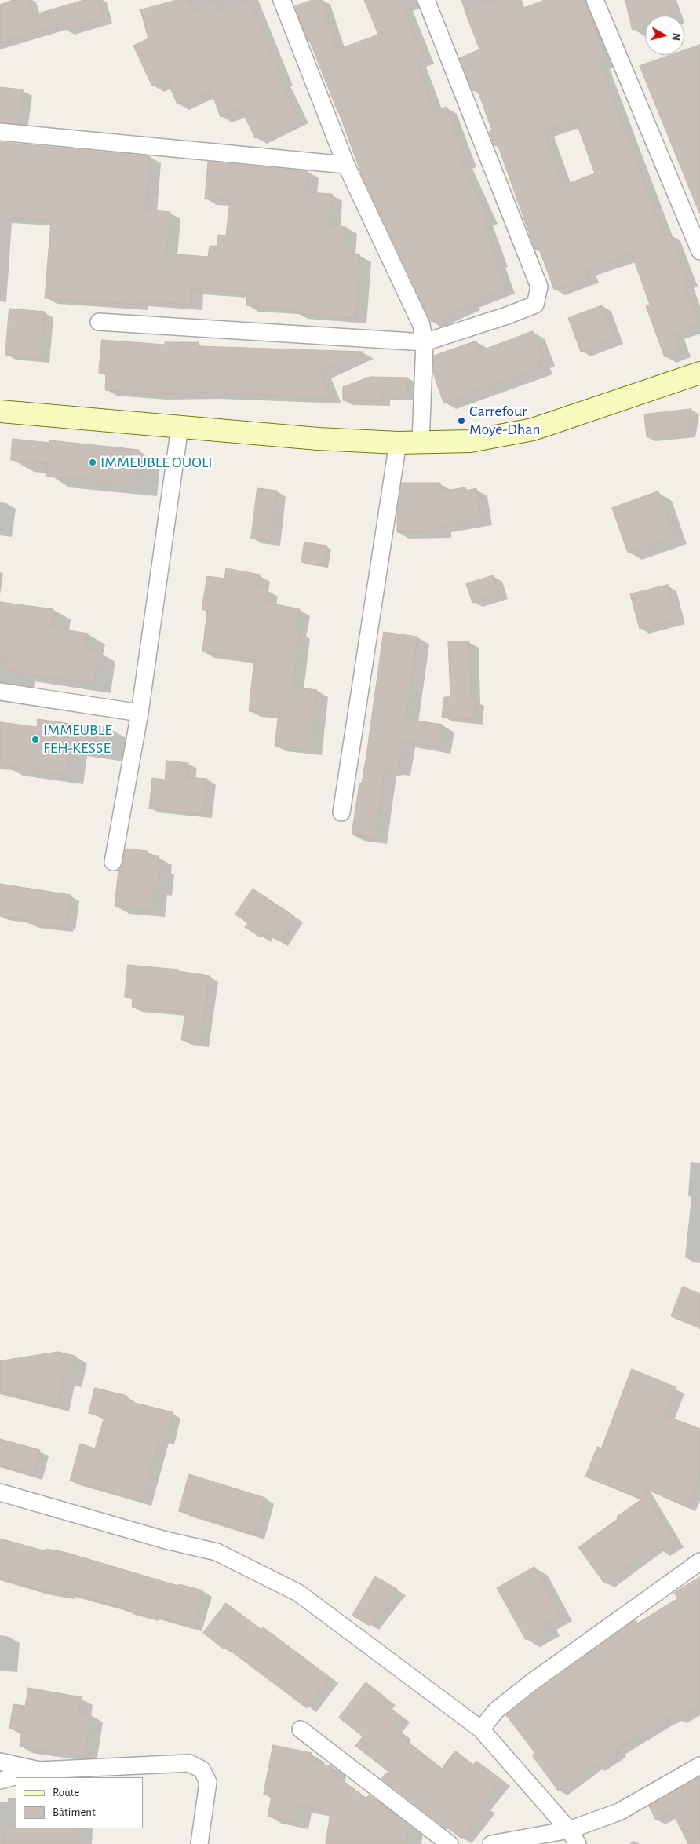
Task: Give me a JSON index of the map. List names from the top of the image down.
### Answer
{
  "places": ["Carrefour Moye-Dhan", "IMMEUBLE OUOLI", "IMMEUBLE FEH-KESSE"],
  "legend": ["Route", "Bâtiment"],
  "north": "right"
}
